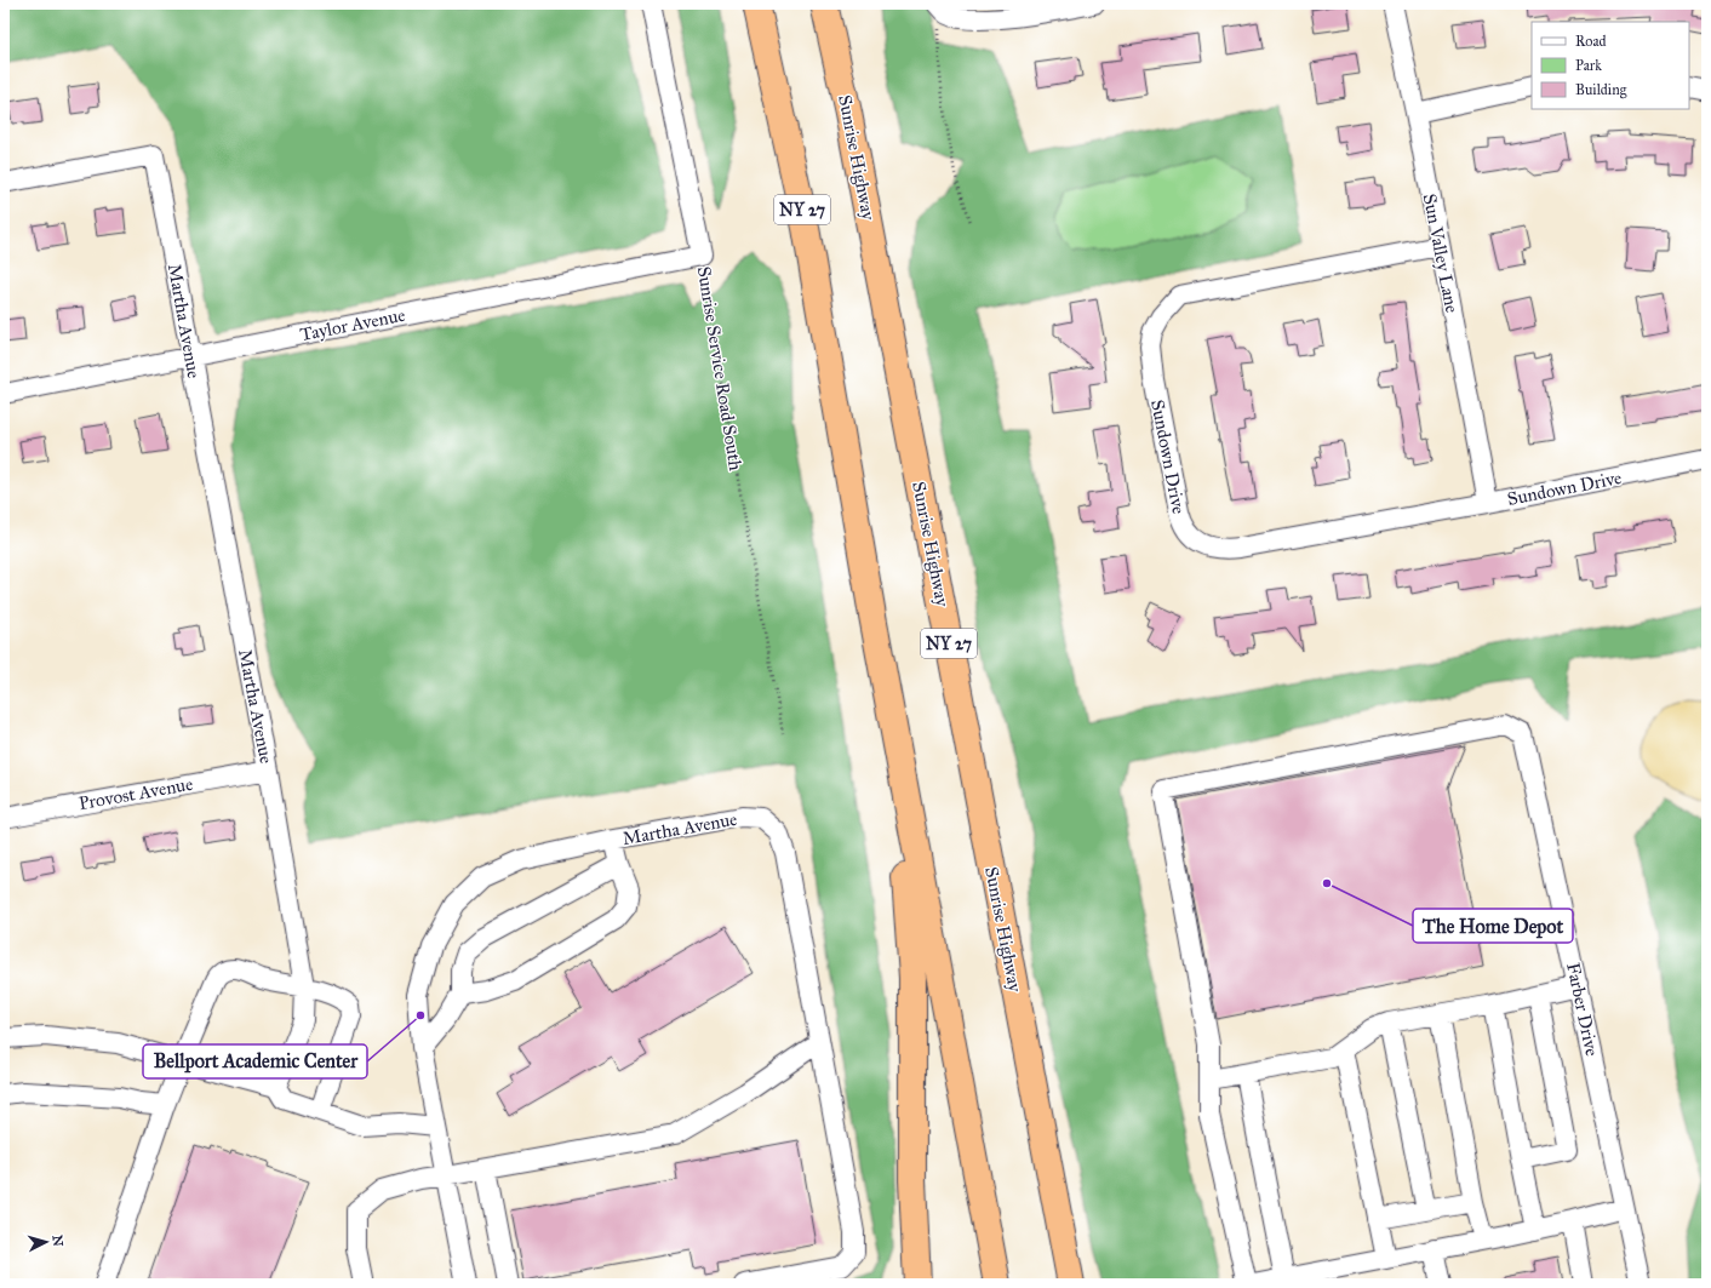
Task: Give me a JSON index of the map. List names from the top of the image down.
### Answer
{
  "streets": {
    "highway": ["Sunrise Highway", "NY 27"],
    "street": [
      "Sun Valley Lane",
      "Martha Avenue",
      "Taylor Avenue",
      "Sunrise Service Road South",
      "Sundown Drive",
      "Provost Avenue",
      "Farber Drive"
    ]
  },
  "crossings": [
    ["Sun Valley Lane", "Sundown Drive"],
    ["Martha Avenue", "Taylor Avenue"],
    ["Martha Avenue", "Provost Avenue"],
    ["Taylor Avenue", "Sunrise Service Road South"]
  ],
  "places": ["The Home Depot", "Bellport Academic Center"],
  "legend": ["Road", "Park", "Building"],
  "north": "right"
}
